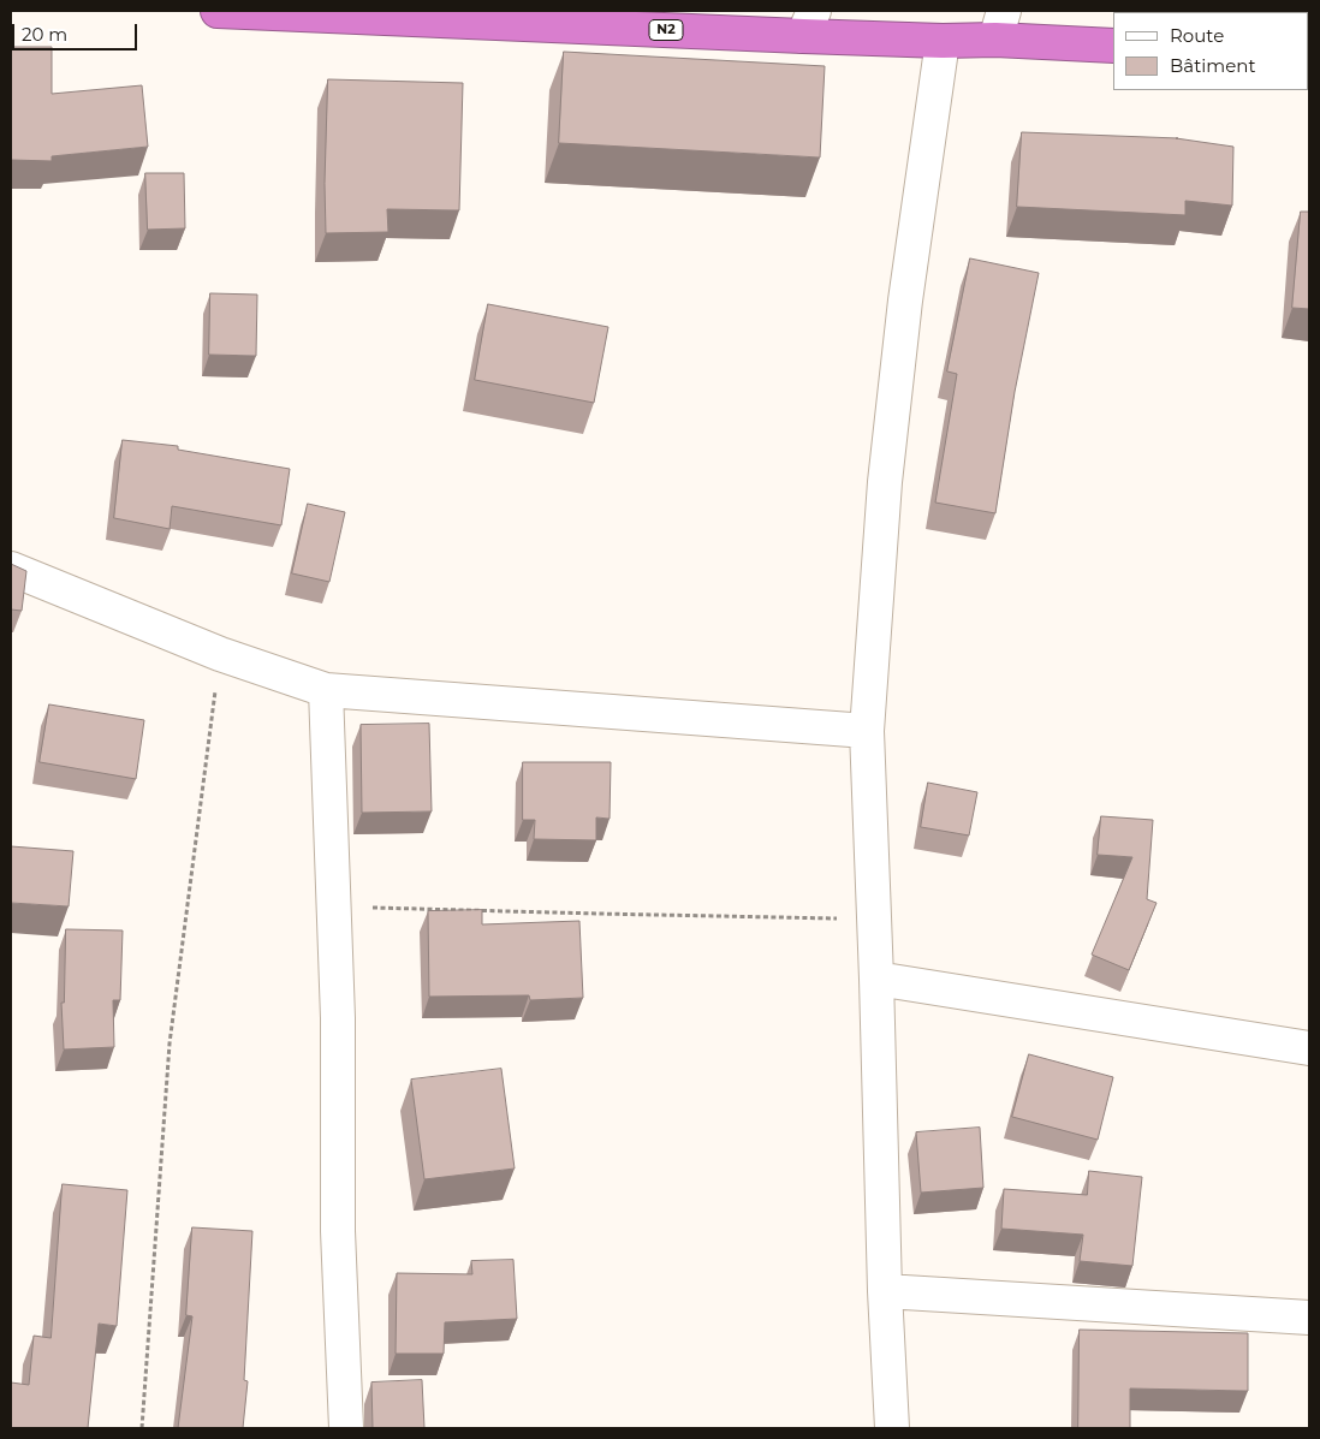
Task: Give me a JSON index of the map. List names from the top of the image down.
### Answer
{
  "streets": {
    "highway": ["N2"]
  },
  "legend": ["Route", "Bâtiment"],
  "scale_bar": "20 m"
}
